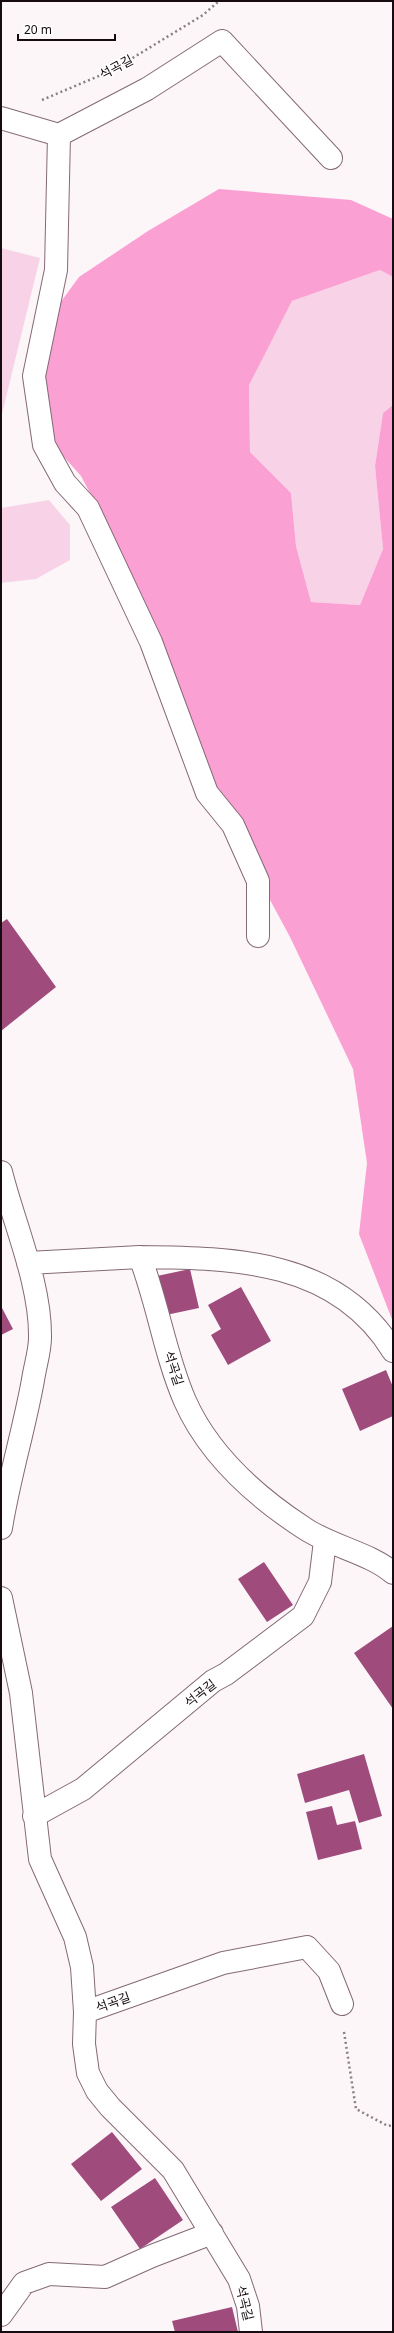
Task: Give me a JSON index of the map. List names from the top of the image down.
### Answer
{
  "streets": {
    "street": ["석곡길"]
  },
  "scale_bar": "20 m"
}
